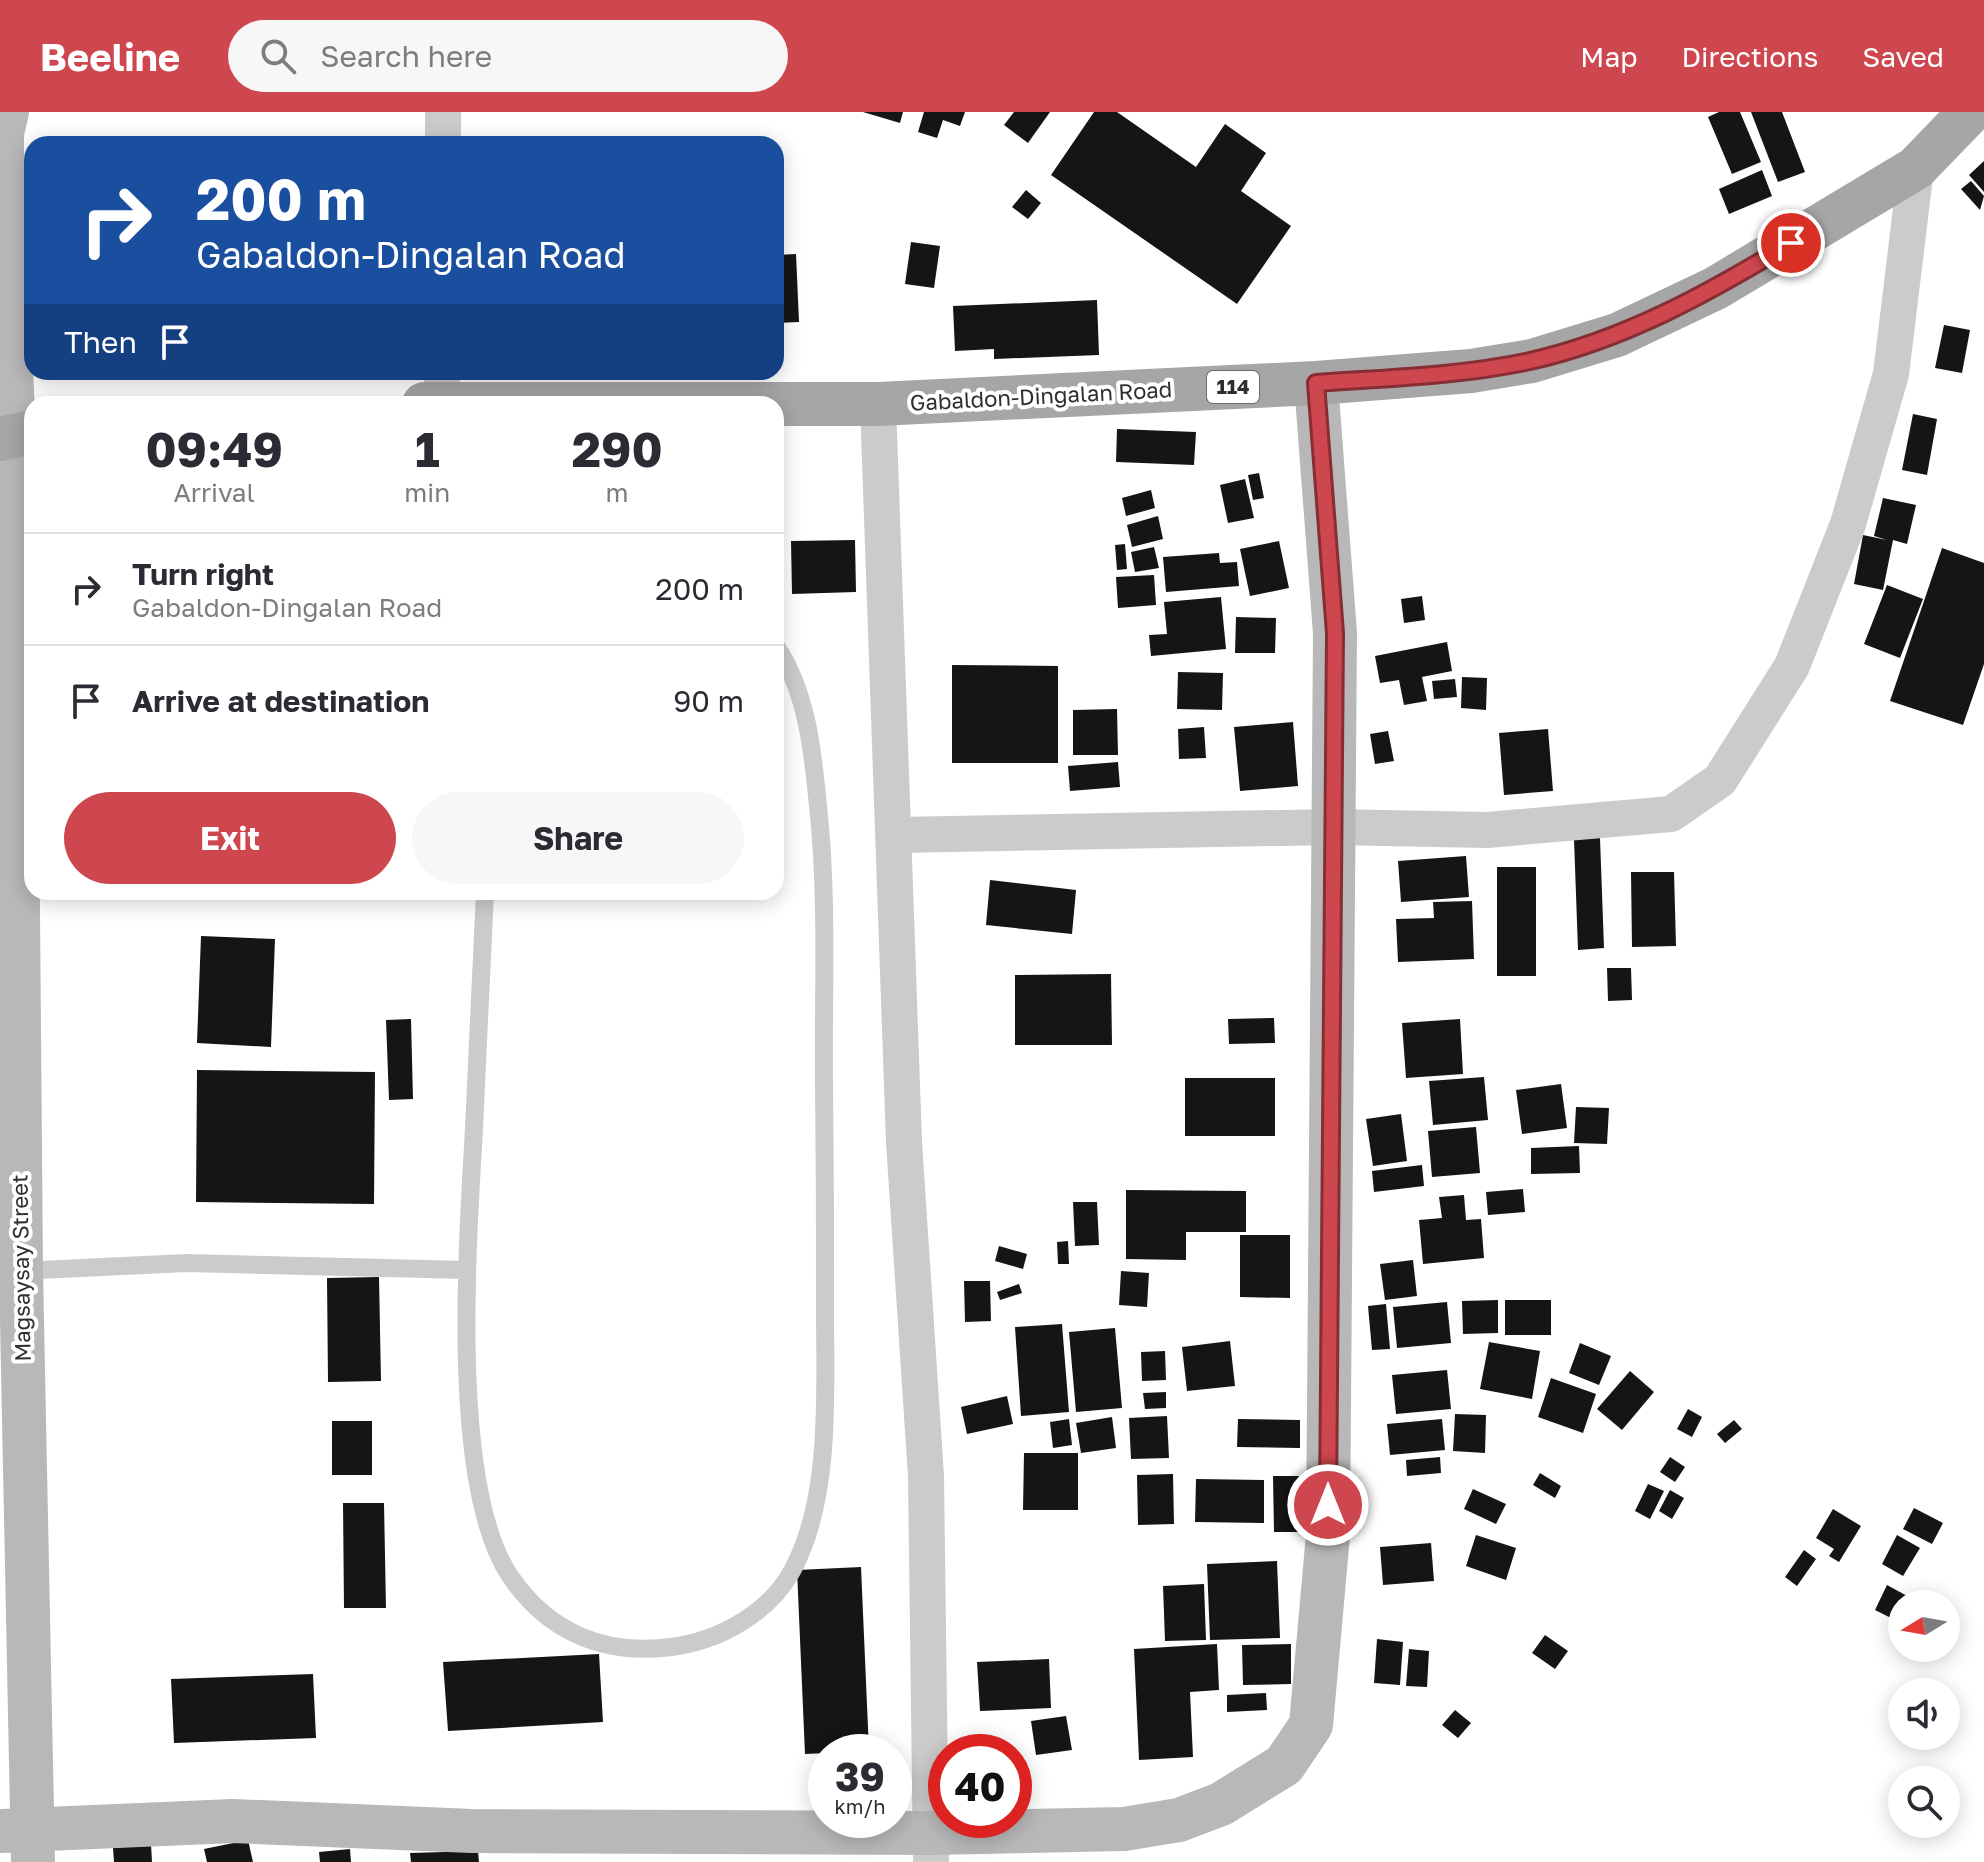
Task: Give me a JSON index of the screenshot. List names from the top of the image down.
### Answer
{
  "streets": {
    "main road": ["114", "Gabaldon-Dingalan Road"],
    "street": ["Magsaysay Street"]
  },
  "north": "left",
  "page": {
    "header": "Beeline",
    "search": "Search here",
    "nav": ["Map", "Directions", "Saved"],
    "turn": ["200 m", "Gabaldon-Dingalan Road"],
    "then": "Then",
    "eta": [
      "09:49",
      "Arrival",
      "1",
      "min",
      "290",
      "m"
    ],
    "list": [
      {
        "name": "Turn right",
        "note": "Gabaldon-Dingalan Road",
        "value": "200 m"
      },
      {
        "name": "Arrive at destination",
        "value": "90 m"
      }
    ],
    "buttons": ["Exit", "Share"],
    "speed": "39 km/h",
    "limit": "40"
  }
}
